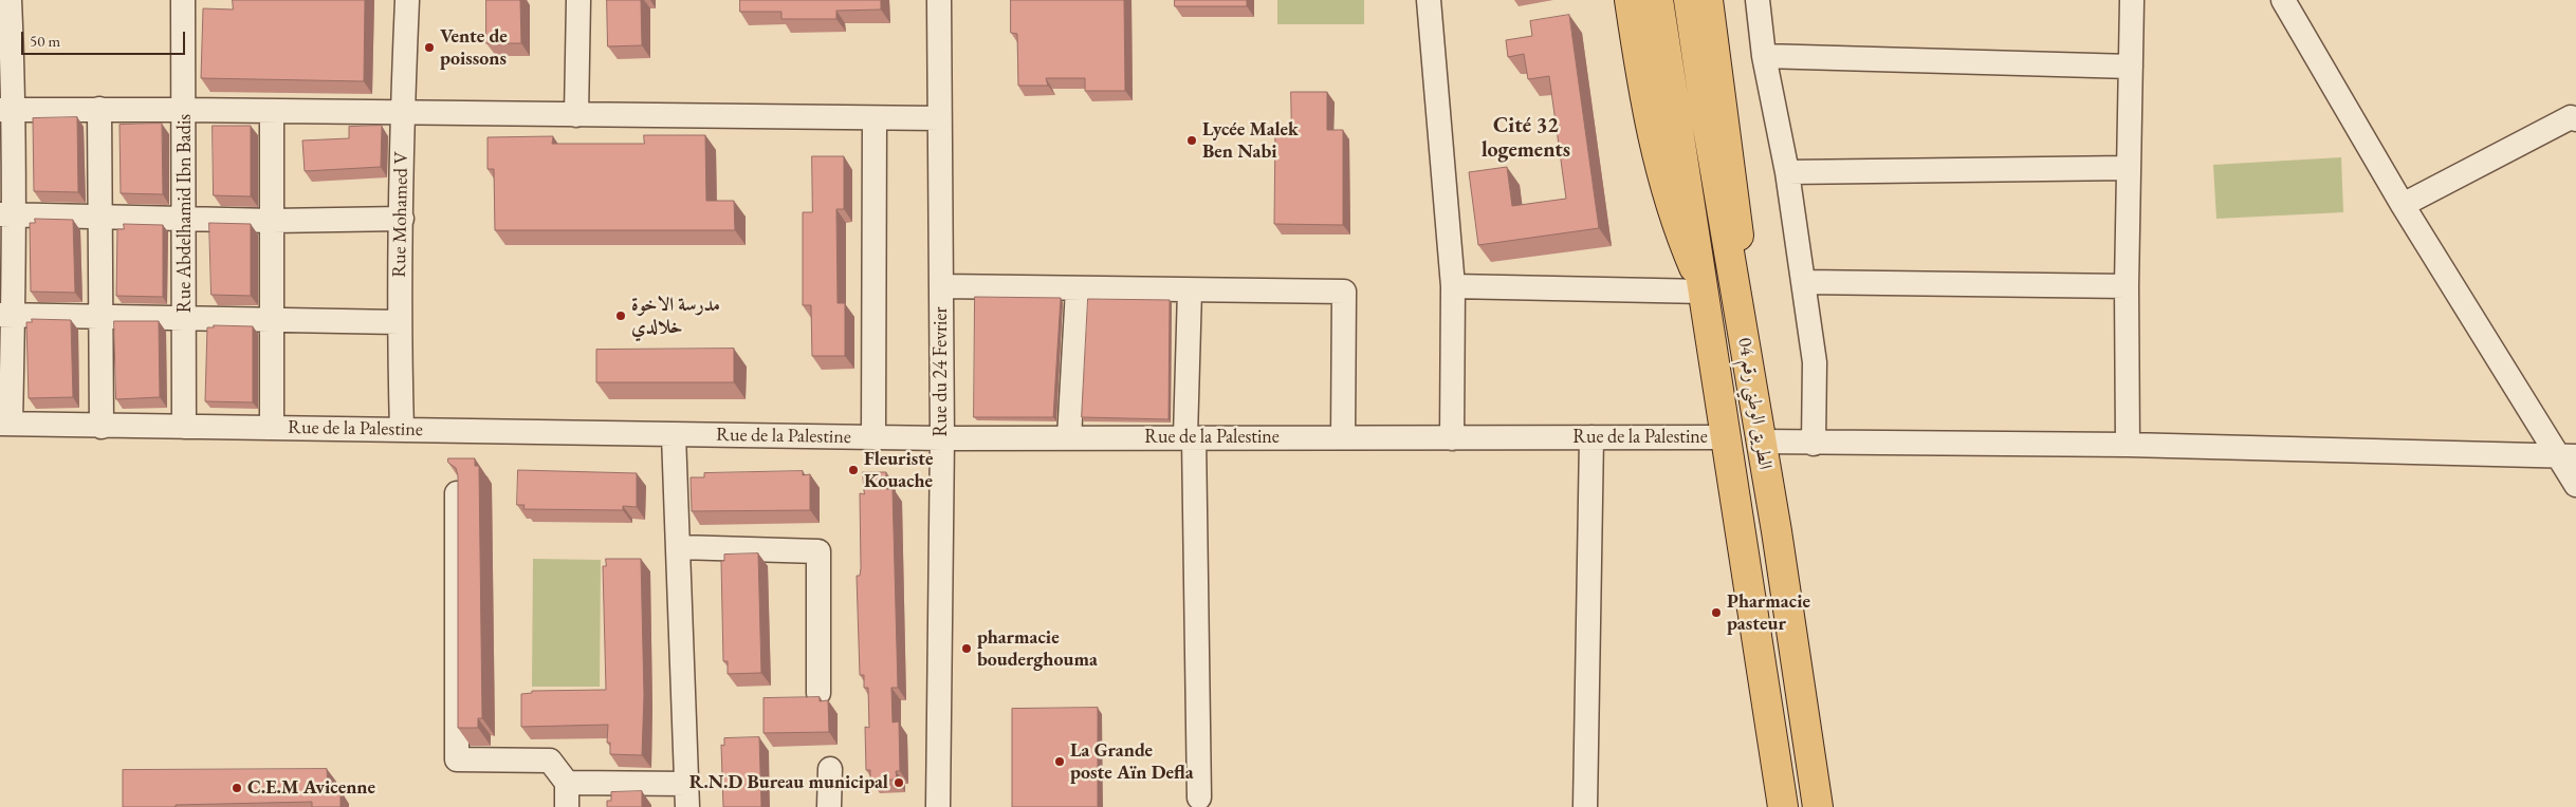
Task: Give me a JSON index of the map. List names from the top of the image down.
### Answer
{
  "streets": {
    "main road": ["الطريق الوطني رقم 04"],
    "street": [
      "Rue Abdelhamid Ibn Badis",
      "Rue Mohamed V",
      "Rue du 24 Fevrier",
      "Rue de la Palestine"
    ]
  },
  "crossings": [
    ["Rue Abdelhamid Ibn Badis", "Rue de la Palestine"],
    ["Rue Mohamed V", "Rue de la Palestine"],
    ["Rue du 24 Fevrier", "Rue de la Palestine"],
    ["الطريق الوطني رقم 04", "Rue de la Palestine"]
  ],
  "districts": ["Cité 32 logements"],
  "places": [
    "Vente de poissons",
    "Lycée Malek Ben Nabi",
    "مدرسة الاخوة خلالدي",
    "Fleuriste Kouache",
    "Pharmacie pasteur",
    "pharmacie bouderghouma",
    "La Grande poste Aïn Defla",
    "R.N.D Bureau municipal",
    "C.E.M Avicenne"
  ],
  "scale_bar": "50 m"
}
